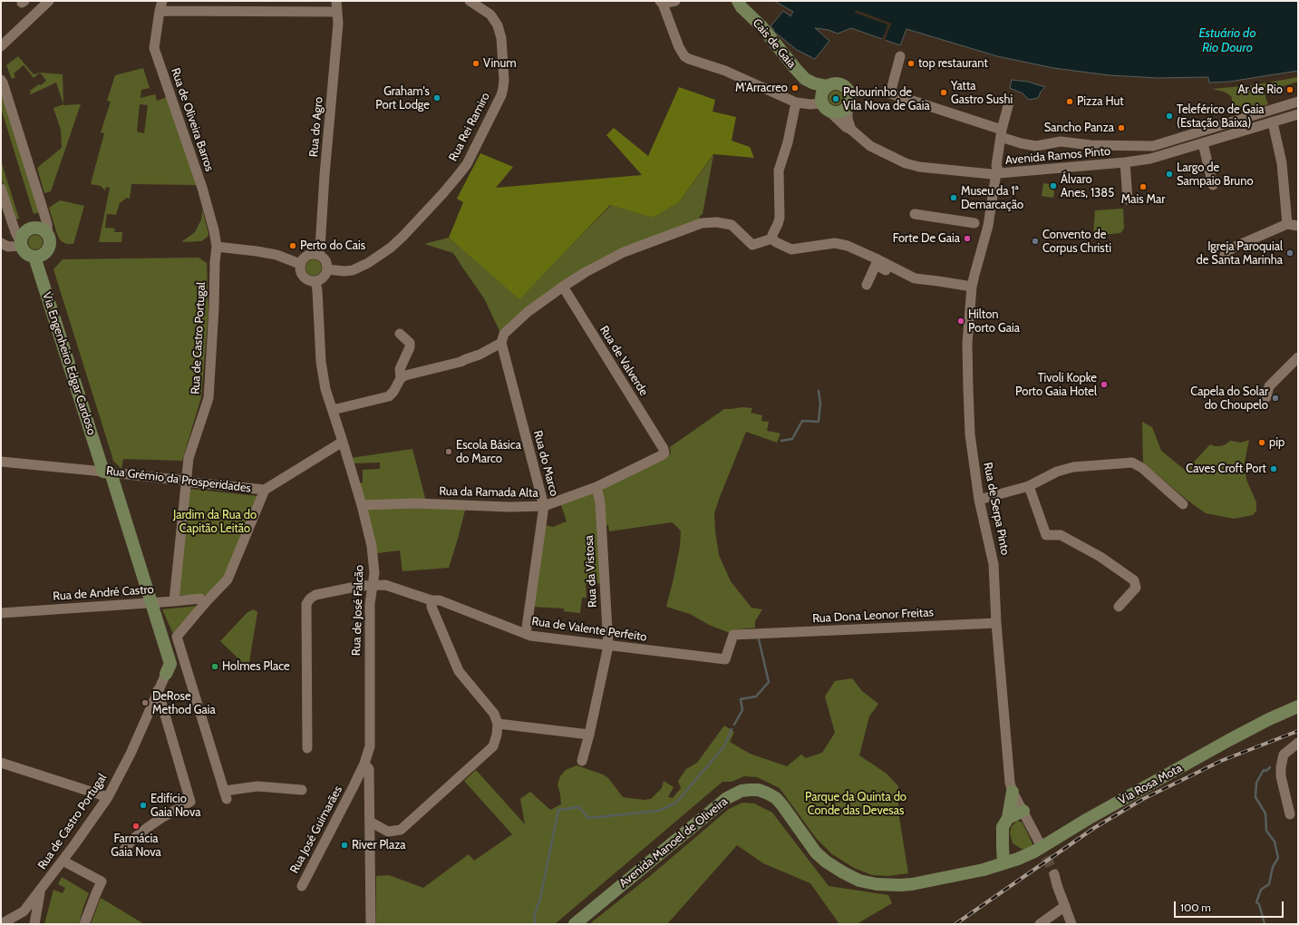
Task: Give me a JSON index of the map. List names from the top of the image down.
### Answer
{
  "streets": {
    "main road": [
      "Cais de Gaia",
      "Via Engenheiro Edgar Cardoso",
      "Via Rosa Mota",
      "Avenida Manoel de Oliveira"
    ],
    "street": [
      "Rua de Oliveira Barros",
      "Rua do Agro",
      "Rua Rei Ramiro",
      "Avenida Ramos Pinto",
      "Rua de Castro Portugal",
      "Rua de Valverde",
      "Rua do Marco",
      "Rua Grémio da Prosperidades",
      "Rua da Ramada Alta",
      "Rua de Serpa Pinto",
      "Rua da Vistosa",
      "Rua de André Castro",
      "Rua de José Falcão",
      "Rua Dona Leonor Freitas",
      "Rua de Valente Perfeito",
      "Rua José Guimarães"
    ]
  },
  "crossings": [
    ["Cais de Gaia", "Avenida Ramos Pinto"],
    ["Rua de Oliveira Barros", "Rua de Castro Portugal"],
    ["Rua do Agro", "Rua Rei Ramiro"],
    ["Rua do Agro", "Rua de José Falcão"],
    ["Rua Rei Ramiro", "Rua de José Falcão"],
    ["Avenida Ramos Pinto", "Rua de Serpa Pinto"],
    ["Rua de Castro Portugal", "Via Engenheiro Edgar Cardoso"],
    ["Rua de Castro Portugal", "Rua Grémio da Prosperidades"],
    ["Rua de Castro Portugal", "Rua de André Castro"],
    ["Rua de Valverde", "Rua da Ramada Alta"],
    ["Via Engenheiro Edgar Cardoso", "Rua Grémio da Prosperidades"],
    ["Via Engenheiro Edgar Cardoso", "Rua de André Castro"],
    ["Rua do Marco", "Rua da Ramada Alta"],
    ["Rua do Marco", "Rua de Valente Perfeito"],
    ["Rua Grémio da Prosperidades", "Rua de José Falcão"],
    ["Rua da Ramada Alta", "Rua da Vistosa"],
    ["Rua da Ramada Alta", "Rua de José Falcão"],
    ["Rua de Serpa Pinto", "Rua Dona Leonor Freitas"],
    ["Rua da Vistosa", "Rua de Valente Perfeito"],
    ["Rua de José Falcão", "Rua de Valente Perfeito"],
    ["Rua de José Falcão", "Rua José Guimarães"],
    ["Rua Dona Leonor Freitas", "Rua de Valente Perfeito"],
    ["Via Rosa Mota", "Avenida Manoel de Oliveira"]
  ],
  "water": ["Estuário do Rio Douro"],
  "parks": ["Jardim da Rua do Capitão Leitão", "Parque da Quinta do Conde das Devesas"],
  "places": [
    "Vinum",
    "top restaurant",
    "M'Arracreo",
    "Ar de Rio",
    "Yatta Gastro Sushi",
    "Graham's Port Lodge",
    "Pelourinho de Vila Nova de Gaia",
    "Pizza Hut",
    "Teleférico de Gaia (Estação Baixa)",
    "Sancho Panza",
    "Largo de Sampaio Bruno",
    "Álvaro Anes, 1385",
    "Mais Mar",
    "Museu da 1ª Demarcação",
    "Forte De Gaia",
    "Convento de Corpus Christi",
    "Perto do Cais",
    "Igreja Paroquial de Santa Marinha",
    "Hilton Porto Gaia",
    "Tivoli Kopke Porto Gaia Hotel",
    "Capela do Solar do Choupelo",
    "pip",
    "Escola Básica do Marco",
    "Caves Croft Port",
    "Holmes Place",
    "DeRose Method Gaia",
    "Edifício Gaia Nova",
    "Farmácia Gaia Nova",
    "River Plaza"
  ],
  "scale_bar": "100 m"
}
